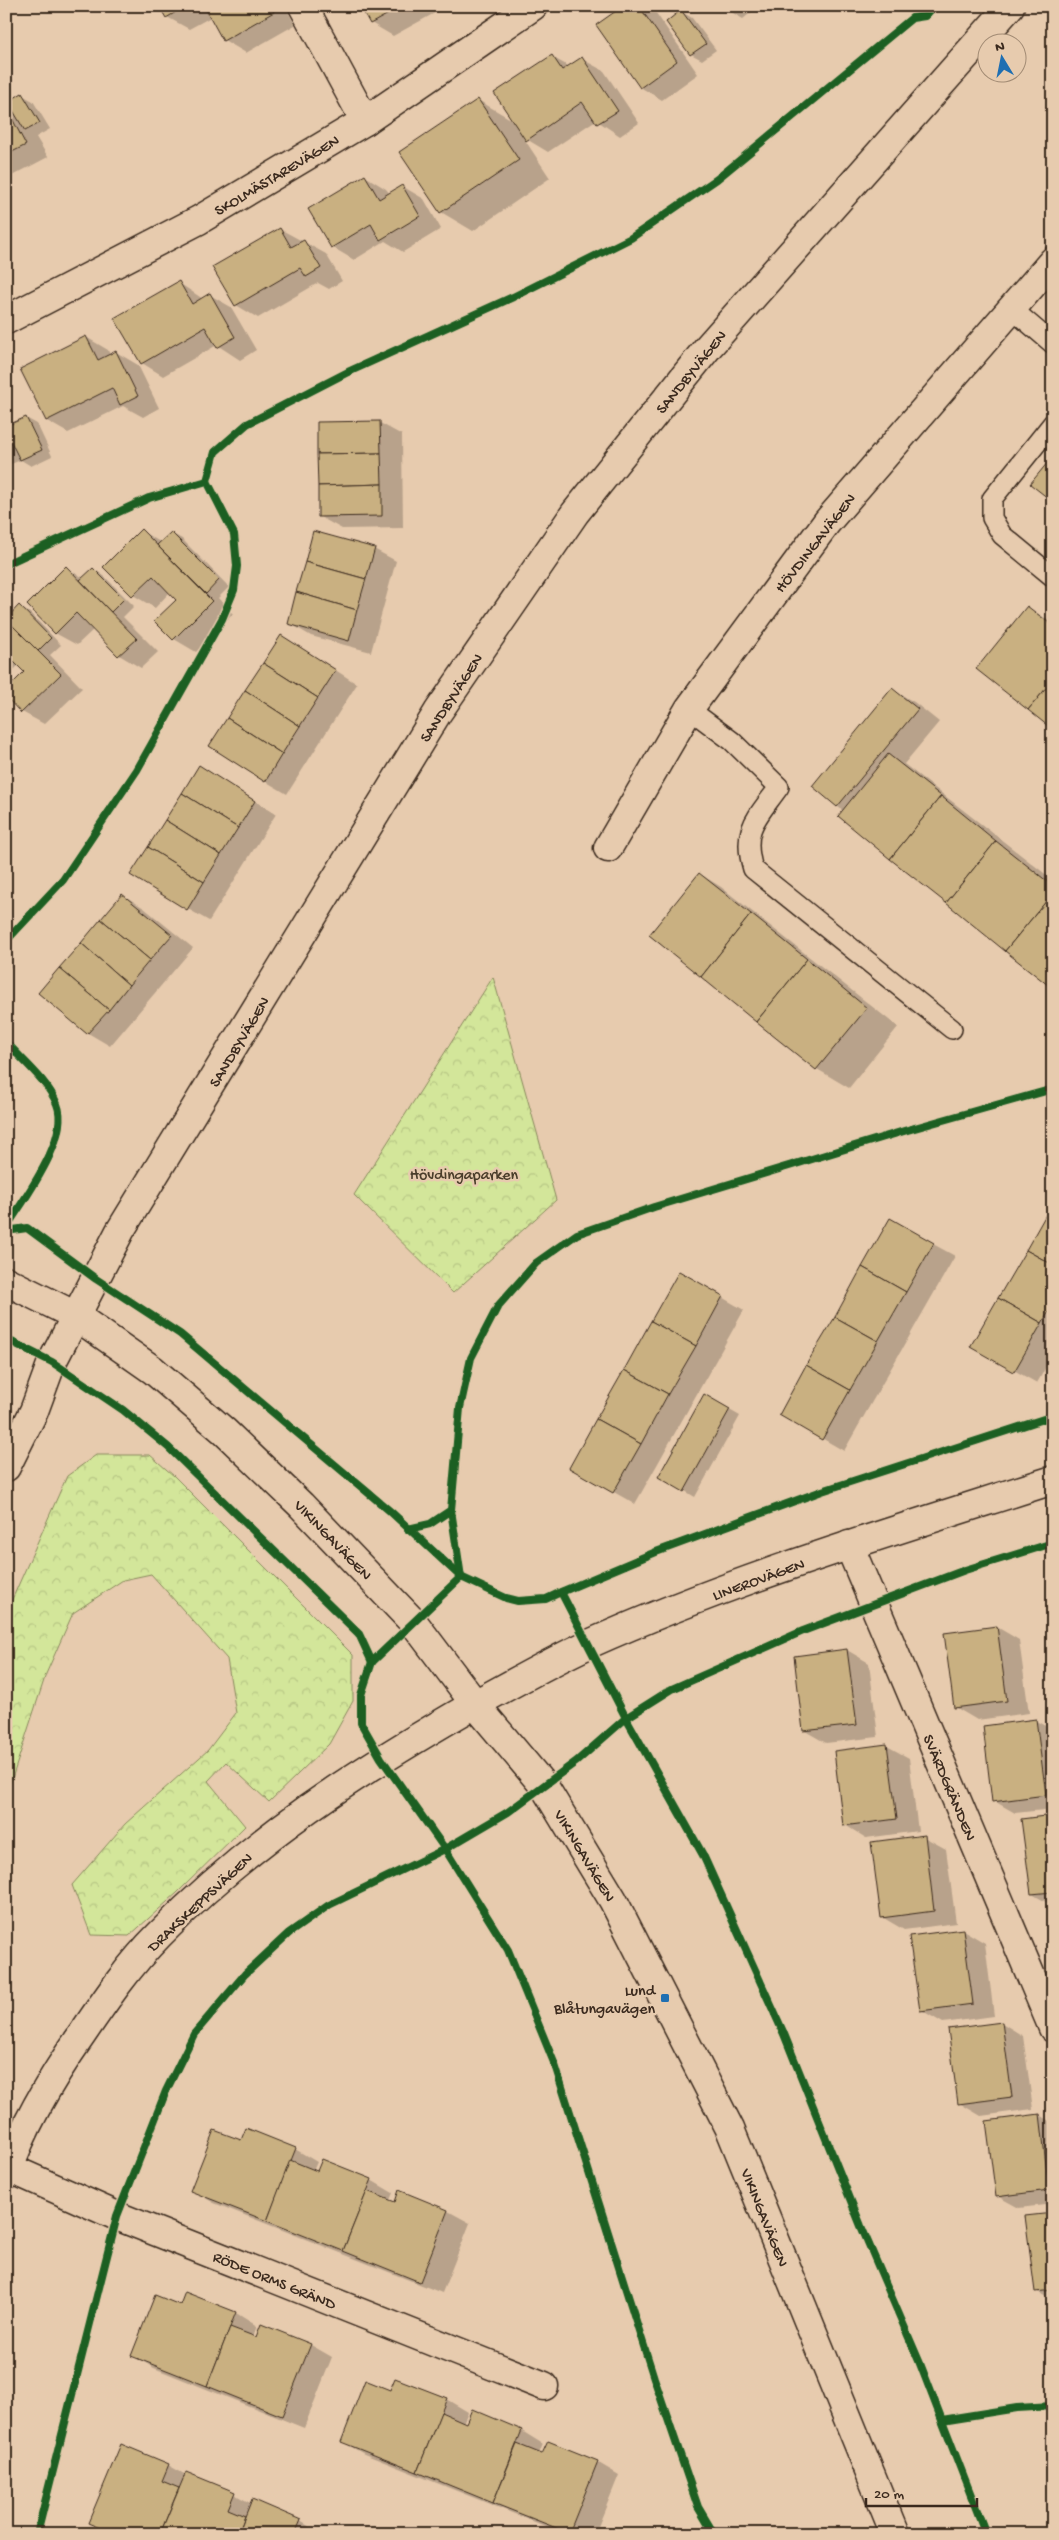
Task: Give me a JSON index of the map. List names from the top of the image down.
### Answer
{
  "streets": {
    "street": [
      "SKOLMÄSTAREVÄGEN",
      "SANDBYVÄGEN",
      "HÖVDINGAVÄGEN",
      "VIKINGAVÄGEN",
      "LINEROVÄGEN",
      "SVÄRDGRÄNDEN",
      "DRAKSKEPPSVÄGEN",
      "RÖDE ORMS GRÄND"
    ]
  },
  "crossings": [
    ["SANDBYVÄGEN", "VIKINGAVÄGEN"],
    ["VIKINGAVÄGEN", "LINEROVÄGEN"],
    ["VIKINGAVÄGEN", "DRAKSKEPPSVÄGEN"],
    ["LINEROVÄGEN", "SVÄRDGRÄNDEN"],
    ["LINEROVÄGEN", "DRAKSKEPPSVÄGEN"],
    ["DRAKSKEPPSVÄGEN", "RÖDE ORMS GRÄND"]
  ],
  "parks": ["Hövdingaparken"],
  "places": {
    "transit": ["Lund Blåtungavägen"]
  },
  "scale_bar": "20 m",
  "north": "top"
}
